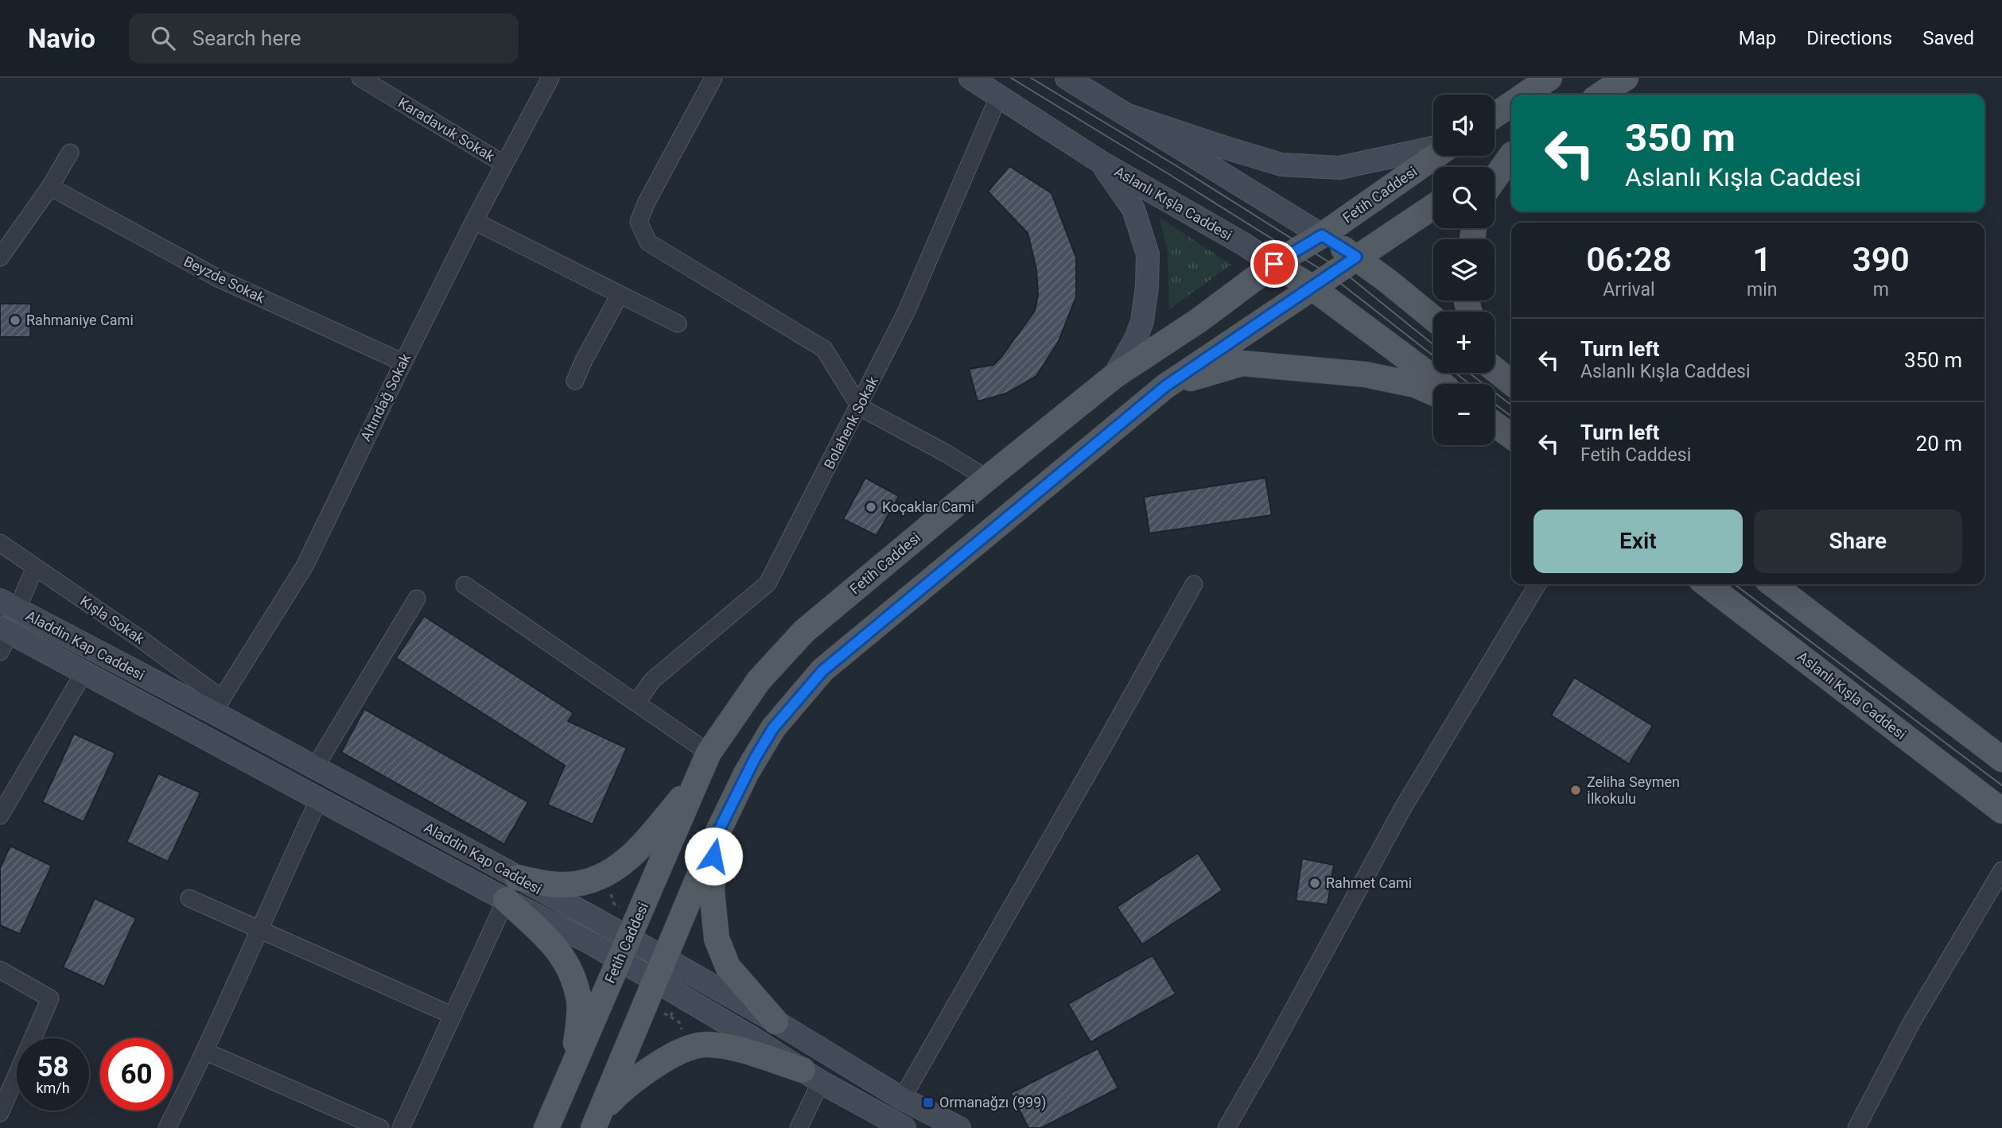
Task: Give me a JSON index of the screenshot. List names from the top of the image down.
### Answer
{
  "streets": {
    "main road": ["Fetih Caddesi", "Aslanlı Kışla Caddesi"],
    "street": [
      "Karadavuk Sokak",
      "Beyzde Sokak",
      "Altındağ Sokak",
      "Bolahenk Sokak",
      "Kışla Sokak",
      "Aladdin Kap Caddesi"
    ]
  },
  "crossings": [
    ["Karadavuk Sokak", "Altındağ Sokak"],
    ["Fetih Caddesi", "Aslanlı Kışla Caddesi"],
    ["Fetih Caddesi", "Aladdin Kap Caddesi"],
    ["Aslanlı Kışla Caddesi", "Bolahenk Sokak"],
    ["Beyzde Sokak", "Altındağ Sokak"],
    ["Altındağ Sokak", "Kışla Sokak"],
    ["Altındağ Sokak", "Aladdin Kap Caddesi"],
    ["Kışla Sokak", "Aladdin Kap Caddesi"]
  ],
  "places": {
    "other": [
      "Rahmaniye Cami",
      "Koçaklar Cami",
      "Zeliha Seymen İlkokulu",
      "Rahmet Cami"
    ],
    "transit": ["Ormanağzı (999)"]
  },
  "page": {
    "header": "Navio",
    "search": "Search here",
    "nav": ["Map", "Directions", "Saved"],
    "map_buttons": ["+", "−"],
    "turn": ["350 m", "Aslanlı Kışla Caddesi"],
    "eta": [
      "06:28",
      "Arrival",
      "1",
      "min",
      "390",
      "m"
    ],
    "list": [
      {
        "name": "Turn left",
        "note": "Aslanlı Kışla Caddesi",
        "value": "350 m"
      },
      {
        "name": "Turn left",
        "note": "Fetih Caddesi",
        "value": "20 m"
      }
    ],
    "buttons": ["Exit", "Share"],
    "speed": "58 km/h",
    "limit": "60"
  }
}
